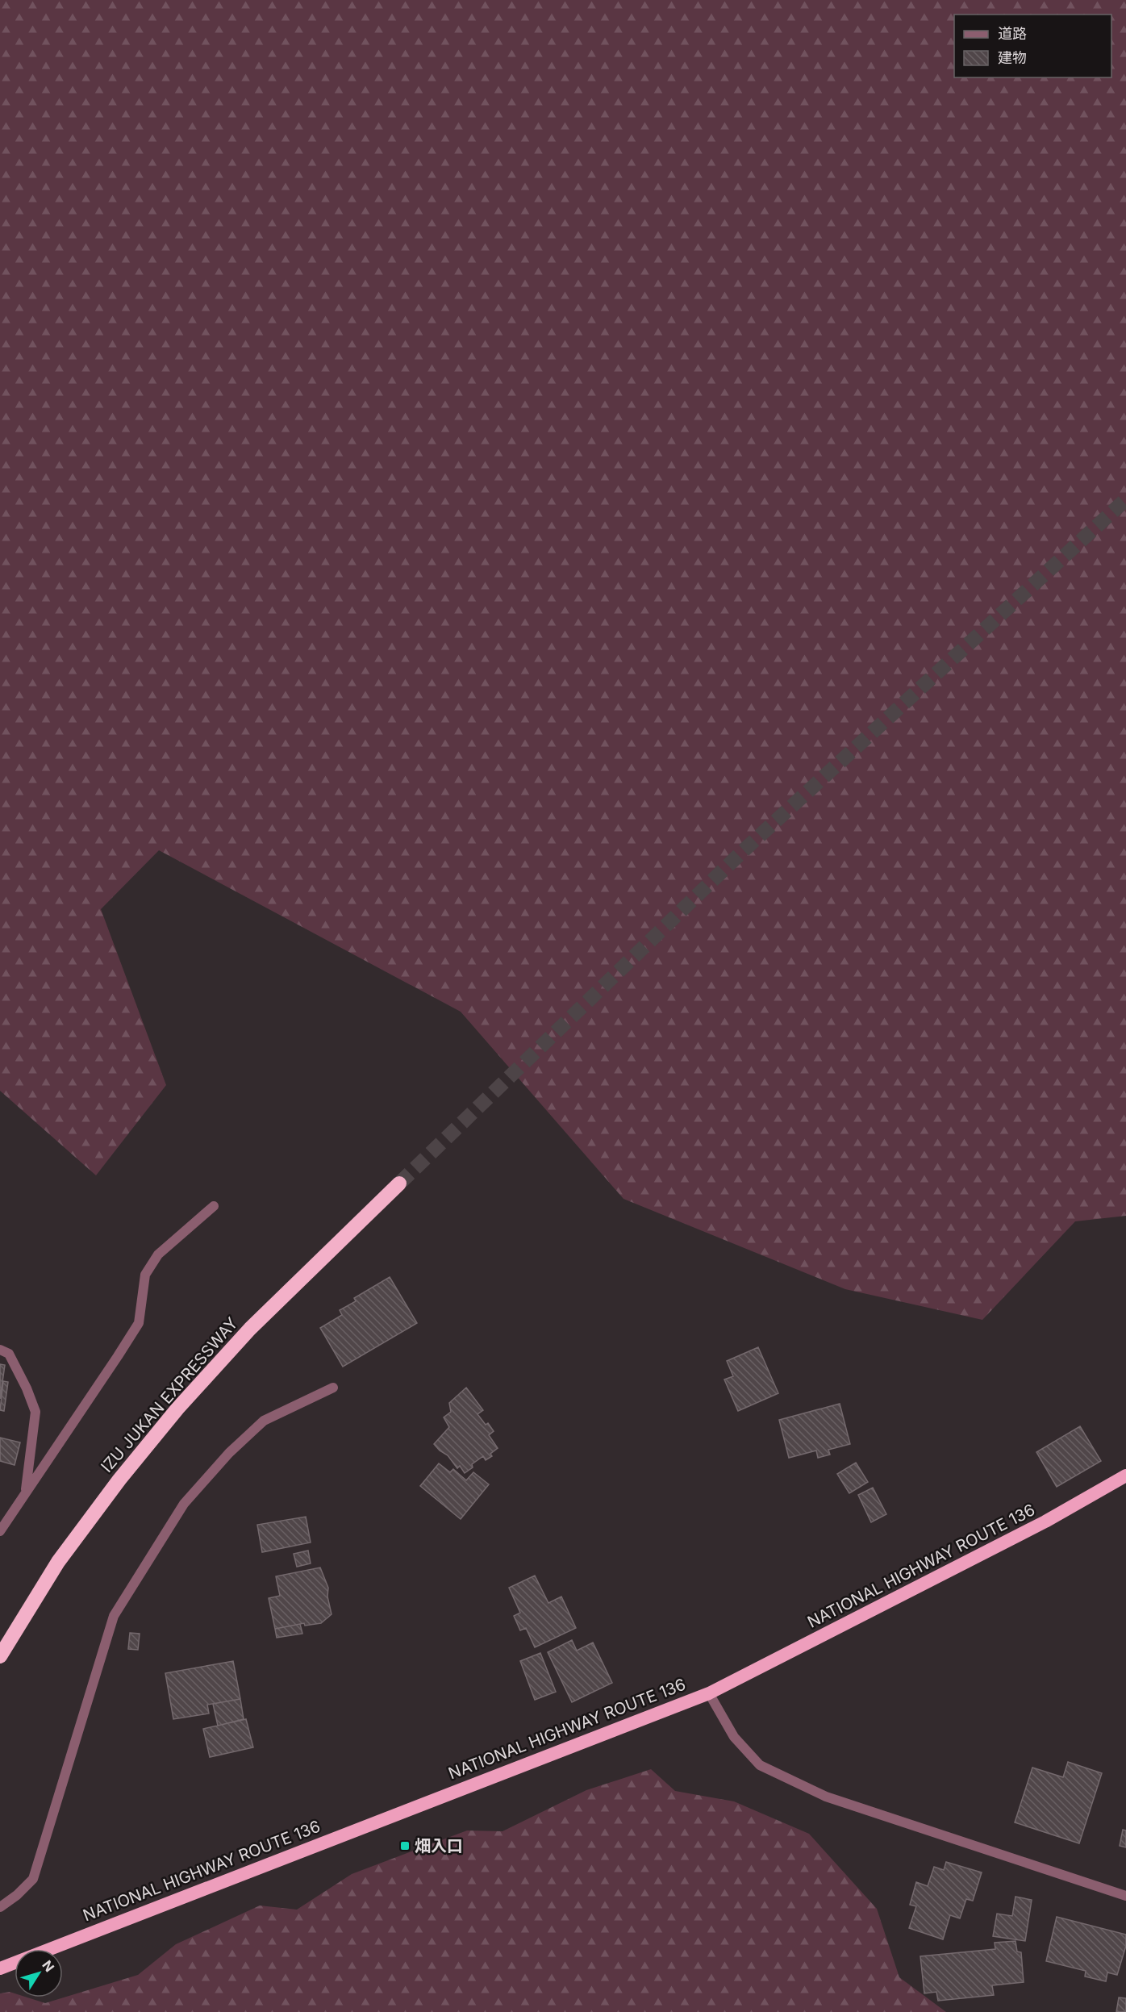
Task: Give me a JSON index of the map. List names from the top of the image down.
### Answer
{
  "streets": {
    "highway": ["IZU JUKAN EXPRESSWAY", "NATIONAL HIGHWAY ROUTE 136"]
  },
  "places": {
    "transit": ["畑入口"]
  },
  "legend": ["道路", "建物"],
  "north": "top right"
}
